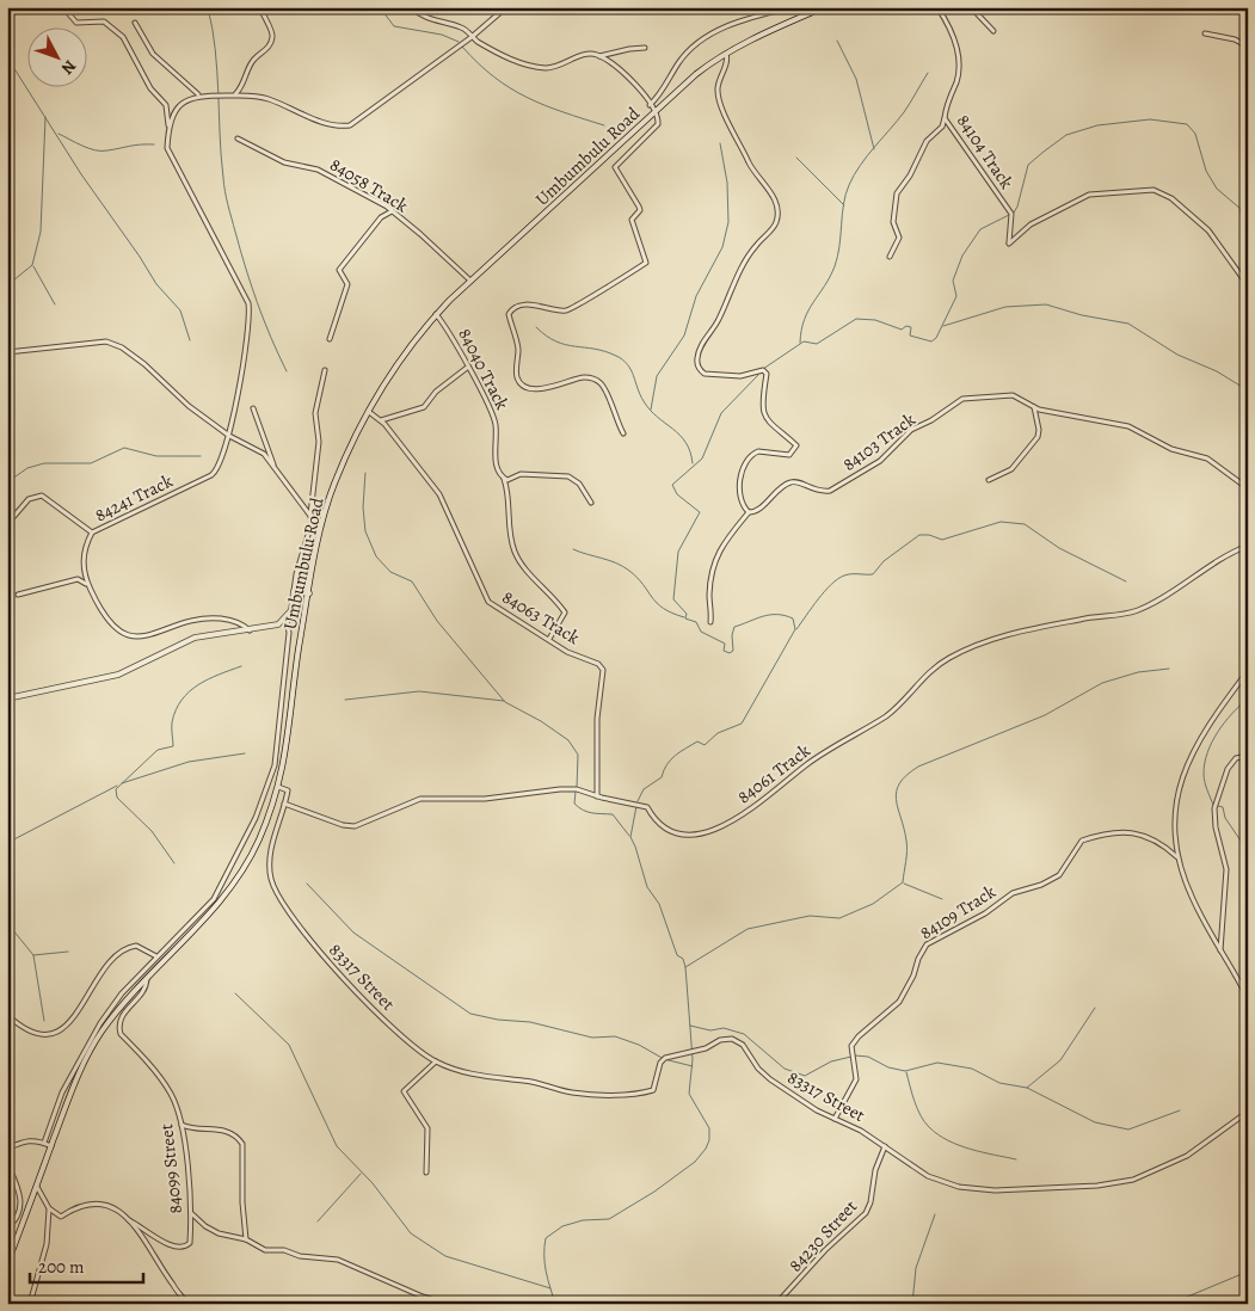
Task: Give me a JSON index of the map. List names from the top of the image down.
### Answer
{
  "streets": {
    "main road": ["Umbumbulu Road"],
    "street": [
      "84104 Track",
      "84058 Track",
      "84040 Track",
      "84103 Track",
      "84241 Track",
      "84063 Track",
      "84061 Track",
      "84109 Track",
      "83317 Street",
      "84099 Street",
      "84230 Street"
    ]
  },
  "crossings": [
    ["Umbumbulu Road", "84058 Track"],
    ["Umbumbulu Road", "84040 Track"],
    ["Umbumbulu Road", "84063 Track"],
    ["Umbumbulu Road", "84099 Street"],
    ["84040 Track", "84063 Track"],
    ["84063 Track", "84061 Track"],
    ["84061 Track", "83317 Street"],
    ["84109 Track", "83317 Street"],
    ["83317 Street", "84230 Street"]
  ],
  "scale_bar": "200 m",
  "north": "bottom right"
}
